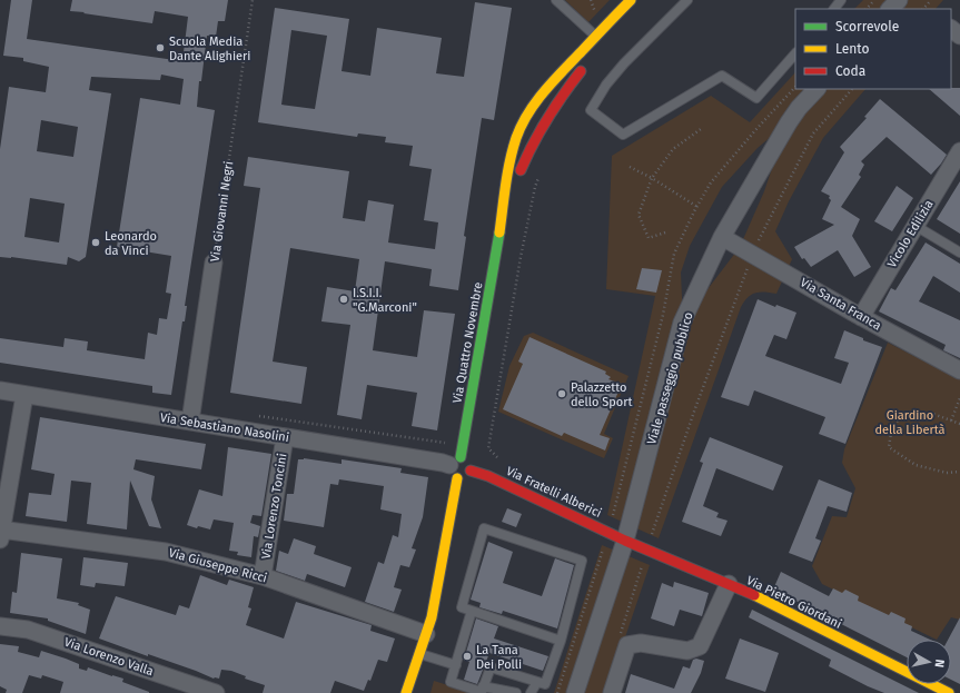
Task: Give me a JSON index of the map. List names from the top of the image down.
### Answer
{
  "streets": {
    "main road": ["Via Quattro Novembre", "Via Fratelli Alberici", "Via Pietro Giordani"],
    "street": [
      "Via Giovanni Negri",
      "Vicolo Edilizia",
      "Via Santa Franca",
      "Viale passeggio pubblico",
      "Via Sebastiano Nasolini",
      "Via Lorenzo Toncini",
      "Via Giuseppe Ricci",
      "Via Lorenzo Valla"
    ]
  },
  "crossings": [
    ["Via Giovanni Negri", "Via Sebastiano Nasolini"],
    ["Vicolo Edilizia", "Via Santa Franca"],
    ["Via Santa Franca", "Viale passeggio pubblico"],
    ["Via Quattro Novembre", "Via Sebastiano Nasolini"],
    ["Via Quattro Novembre", "Via Giuseppe Ricci"],
    ["Viale passeggio pubblico", "Via Fratelli Alberici"],
    ["Viale passeggio pubblico", "Via Pietro Giordani"],
    ["Via Sebastiano Nasolini", "Via Lorenzo Toncini"],
    ["Via Fratelli Alberici", "Via Pietro Giordani"],
    ["Via Lorenzo Toncini", "Via Giuseppe Ricci"]
  ],
  "parks": ["Giardino della Libertà"],
  "places": [
    "Scuola Media Dante Alighieri",
    "Leonardo da Vinci",
    "I.S.I.I. \"G.Marconi\"",
    "Palazzetto dello Sport",
    "La Tana Dei Polli"
  ],
  "legend": ["Scorrevole", "Lento", "Coda"],
  "north": "right"
}
